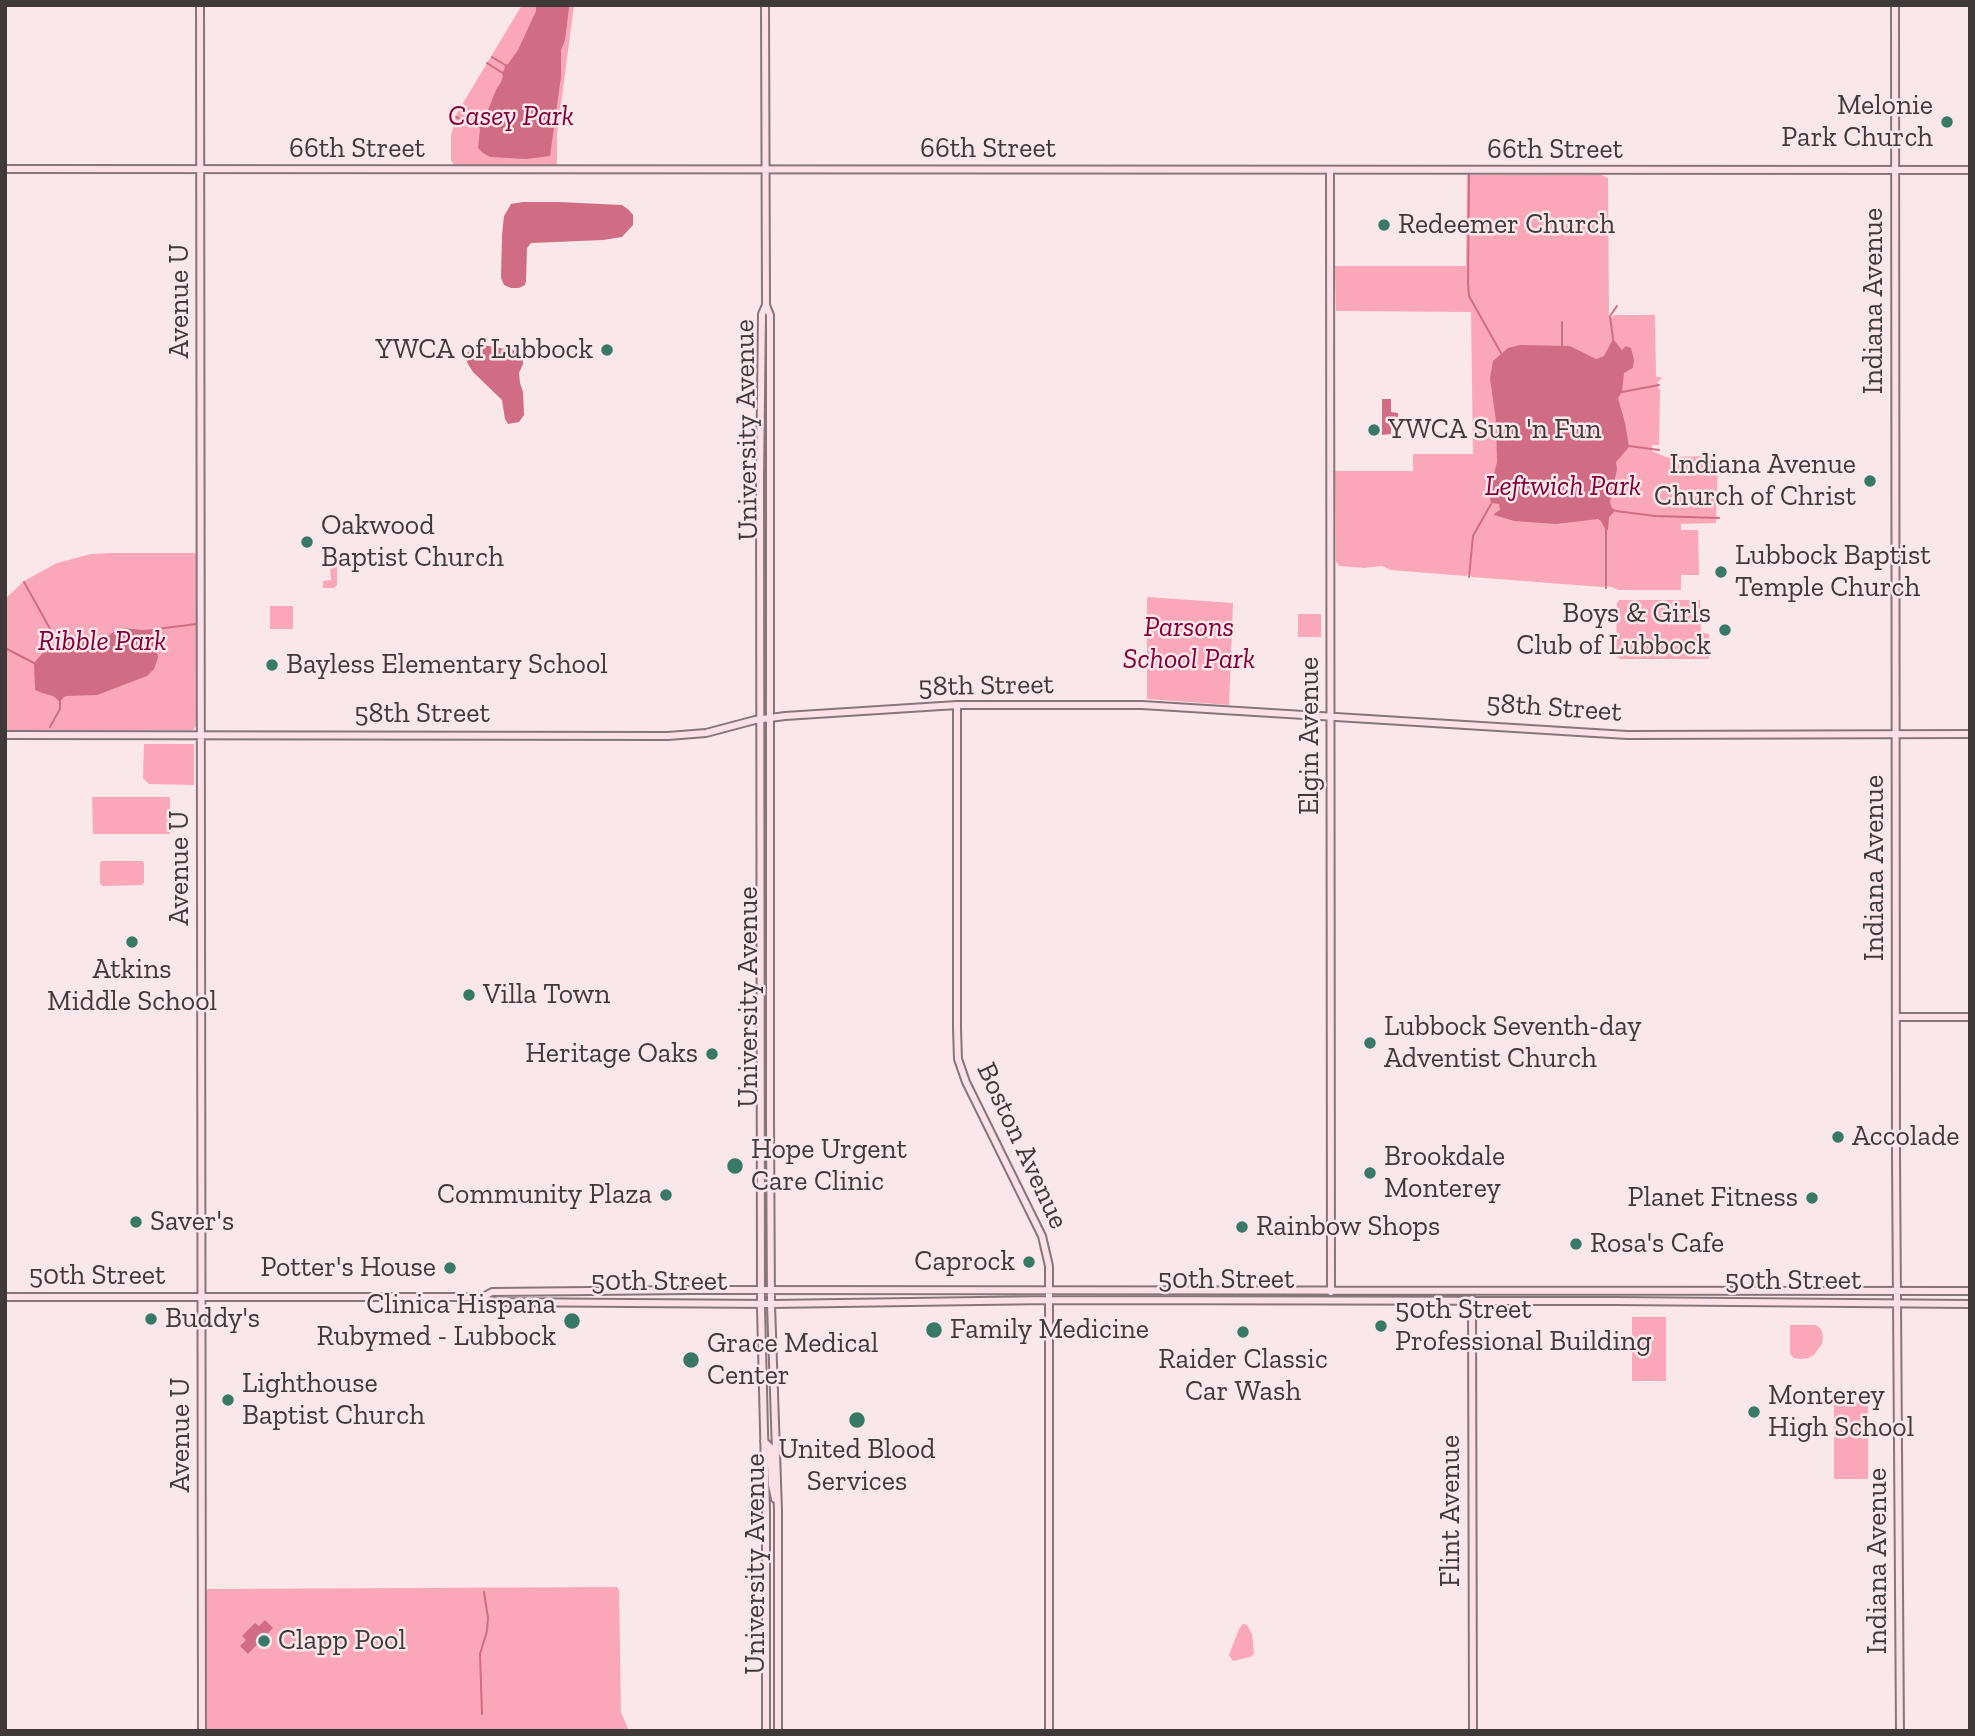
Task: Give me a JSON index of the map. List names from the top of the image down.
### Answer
{
  "streets": {
    "main road": [
      "66th Street",
      "Avenue U",
      "Indiana Avenue",
      "University Avenue",
      "58th Street",
      "Elgin Avenue",
      "Boston Avenue",
      "50th Street",
      "Flint Avenue"
    ]
  },
  "crossings": [
    ["66th Street", "Avenue U"],
    ["66th Street", "Indiana Avenue"],
    ["66th Street", "University Avenue"],
    ["66th Street", "Elgin Avenue"],
    ["Avenue U", "58th Street"],
    ["Avenue U", "50th Street"],
    ["Indiana Avenue", "58th Street"],
    ["Indiana Avenue", "50th Street"],
    ["University Avenue", "58th Street"],
    ["University Avenue", "50th Street"],
    ["58th Street", "Elgin Avenue"],
    ["58th Street", "Boston Avenue"],
    ["Elgin Avenue", "50th Street"],
    ["Boston Avenue", "50th Street"],
    ["50th Street", "Flint Avenue"]
  ],
  "parks": [
    "Casey Park",
    "Leftwich Park",
    "Parsons School Park",
    "Ribble Park"
  ],
  "places": [
    "Melonie Park Church",
    "Redeemer Church",
    "YWCA of Lubbock",
    "YWCA Sun 'n Fun",
    "Indiana Avenue Church of Christ",
    "Oakwood Baptist Church",
    "Lubbock Baptist Temple Church",
    "Boys & Girls Club of Lubbock",
    "Bayless Elementary School",
    "Atkins Middle School",
    "Villa Town",
    "Lubbock Seventh-day Adventist Church",
    "Heritage Oaks",
    "Accolade",
    "Hope Urgent Care Clinic",
    "Brookdale Monterey",
    "Community Plaza",
    "Planet Fitness",
    "Saver's",
    "Rainbow Shops",
    "Rosa's Cafe",
    "Caprock",
    "Potter's House",
    "Buddy's",
    "Clinica Hispana Rubymed - Lubbock",
    "50th Street Professional Building",
    "Family Medicine",
    "Raider Classic Car Wash",
    "Grace Medical Center",
    "Lighthouse Baptist Church",
    "Monterey High School",
    "United Blood Services",
    "Clapp Pool"
  ]
}
